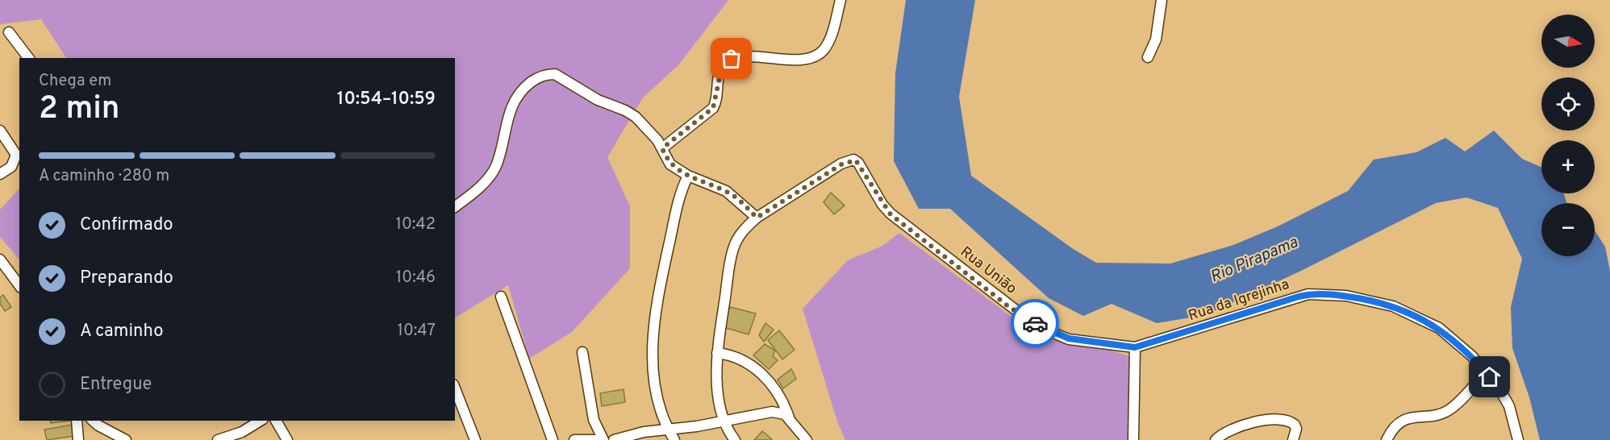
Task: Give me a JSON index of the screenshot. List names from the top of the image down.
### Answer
{
  "streets": {
    "street": ["Rua União", "Rua da Igrejinha"]
  },
  "crossings": [
    ["Rua União", "Rua da Igrejinha"]
  ],
  "water": ["Rio Pirapama"],
  "north": "right",
  "page": {
    "map_buttons": ["+", "−"],
    "heading": ["2 min", "Chega em", "10:54–10:59"],
    "bar": "A caminho · 280 m",
    "list": [
      ["Confirmado", "10:42"],
      ["Preparando", "10:46"],
      ["A caminho", "10:47"],
      "Entregue"
    ]
  }
}
